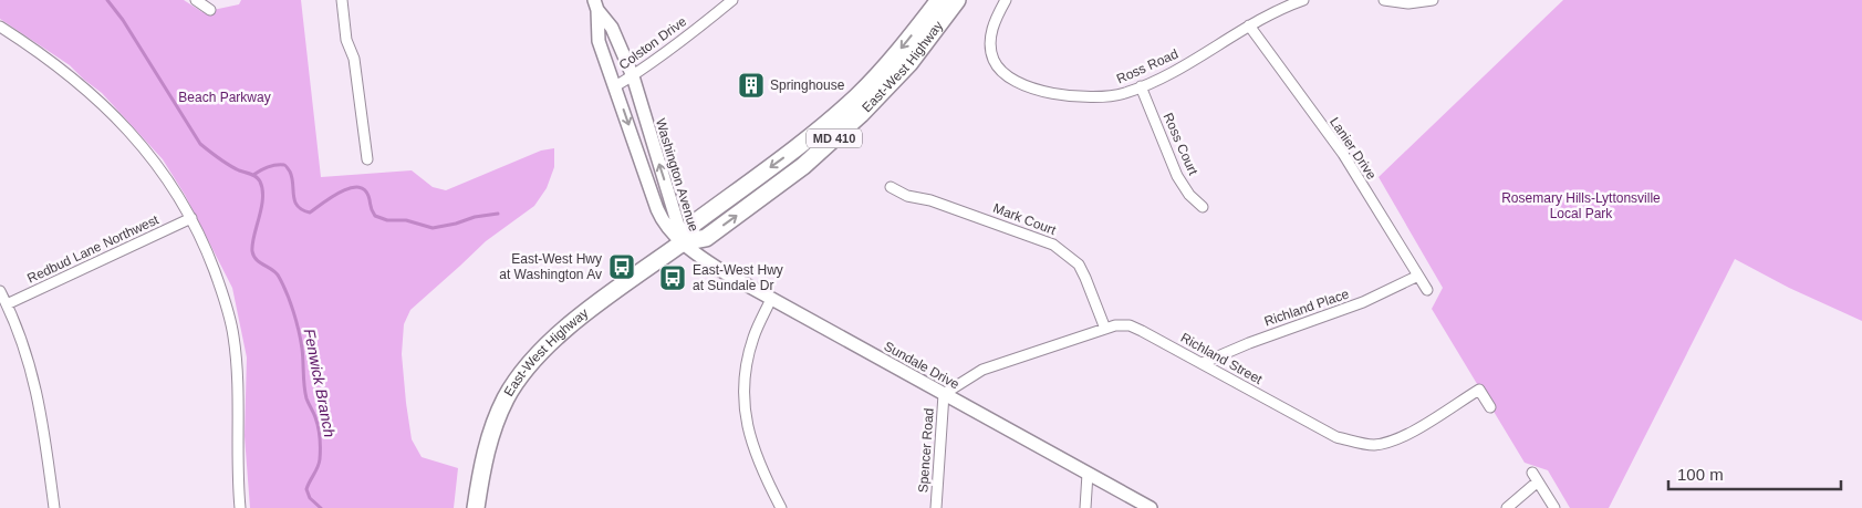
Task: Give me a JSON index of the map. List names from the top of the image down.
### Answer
{
  "streets": {
    "main road": ["East-West Highway", "MD 410"],
    "street": [
      "Colston Drive",
      "Ross Road",
      "Ross Court",
      "Lanier Drive",
      "Washington Avenue",
      "Mark Court",
      "Redbud Lane Northwest",
      "Richland Place",
      "Richland Street",
      "Sundale Drive",
      "Spencer Road"
    ]
  },
  "crossings": [
    ["Colston Drive", "Washington Avenue"],
    ["East-West Highway", "Washington Avenue"],
    ["East-West Highway", "Sundale Drive"],
    ["Ross Road", "Ross Court"],
    ["Ross Road", "Lanier Drive"],
    ["Lanier Drive", "Richland Place"],
    ["Washington Avenue", "Sundale Drive"],
    ["Mark Court", "Richland Street"],
    ["Richland Place", "Richland Street"],
    ["Richland Street", "Sundale Drive"],
    ["Richland Street", "Spencer Road"],
    ["Sundale Drive", "Spencer Road"]
  ],
  "water": ["Fenwick Branch"],
  "parks": ["Beach Parkway", "Rosemary Hills-Lyttonsville Local Park"],
  "places": {
    "building": ["Springhouse"],
    "bus stop": ["East-West Hwy at Washington Av", "East-West Hwy at Sundale Dr"]
  },
  "scale_bar": "100 m"
}
